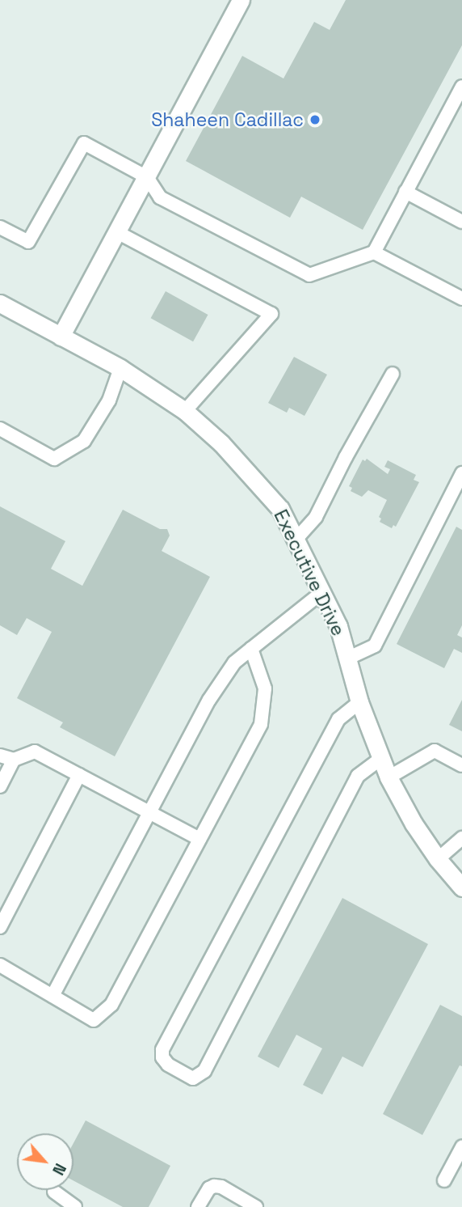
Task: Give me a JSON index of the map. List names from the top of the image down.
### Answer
{
  "streets": {
    "street": ["Executive Drive"]
  },
  "places": ["Shaheen Cadillac"],
  "north": "bottom right"
}
